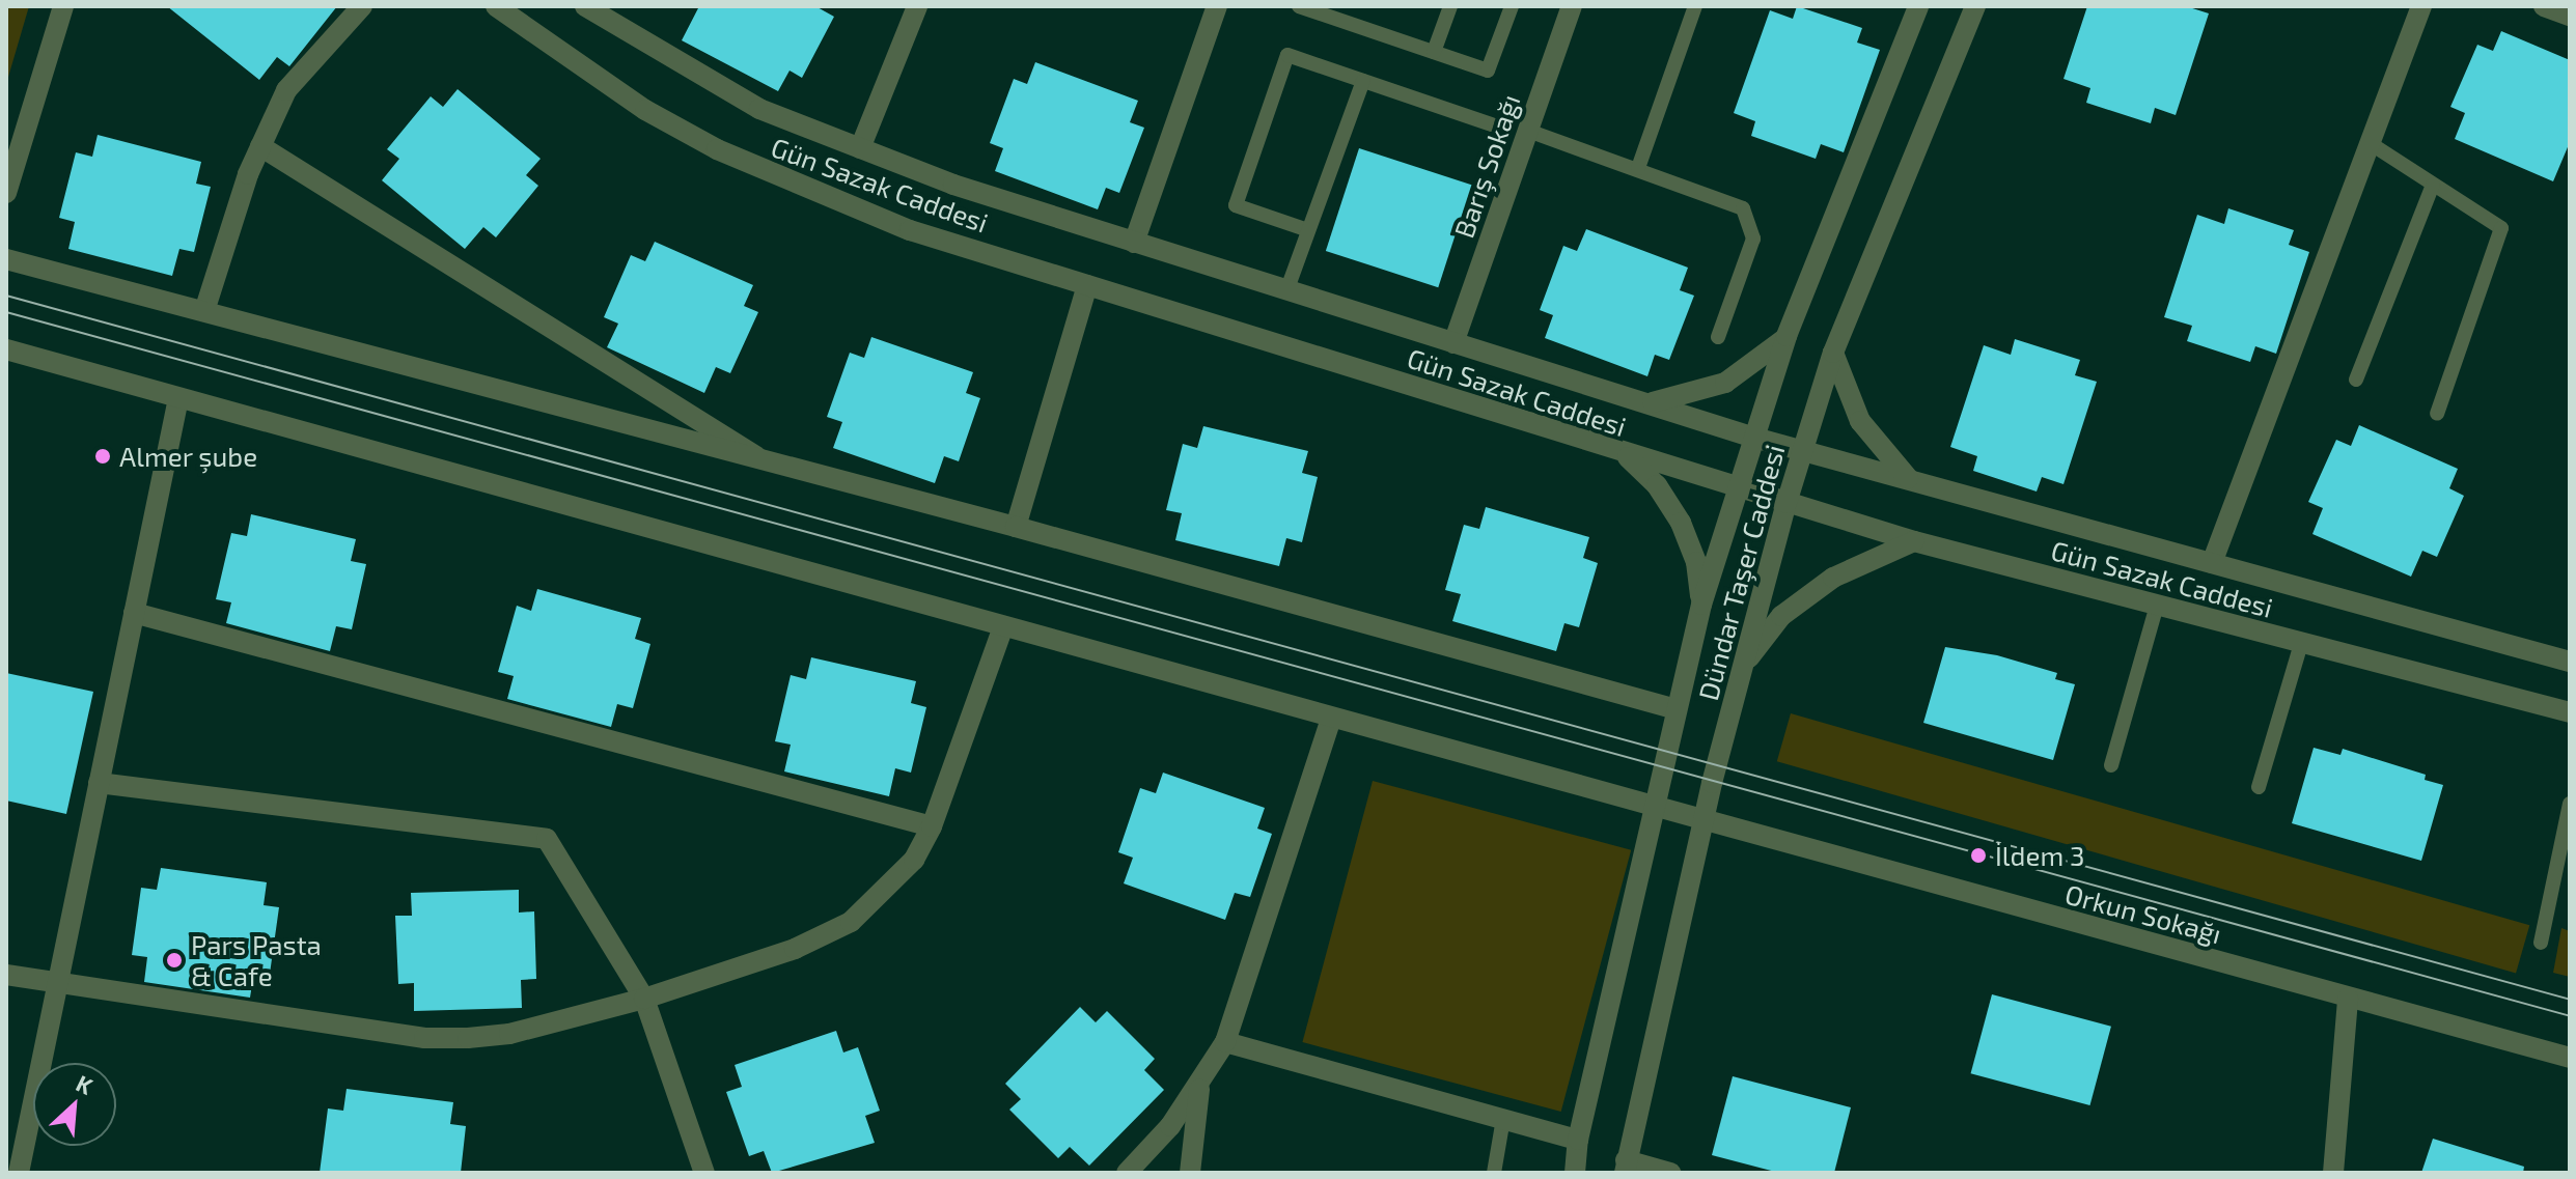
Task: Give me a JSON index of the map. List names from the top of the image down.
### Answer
{
  "streets": {
    "street": [
      "Barış Sokağı",
      "Gün Sazak Caddesi",
      "Dündar Taşer Caddesi",
      "Orkun Sokağı"
    ]
  },
  "crossings": [
    ["Barış Sokağı", "Gün Sazak Caddesi"],
    ["Gün Sazak Caddesi", "Dündar Taşer Caddesi"],
    ["Dündar Taşer Caddesi", "Orkun Sokağı"]
  ],
  "places": ["Almer şube", "İldem 3", "Pars Pasta & Cafe"],
  "north": "top right"
}
